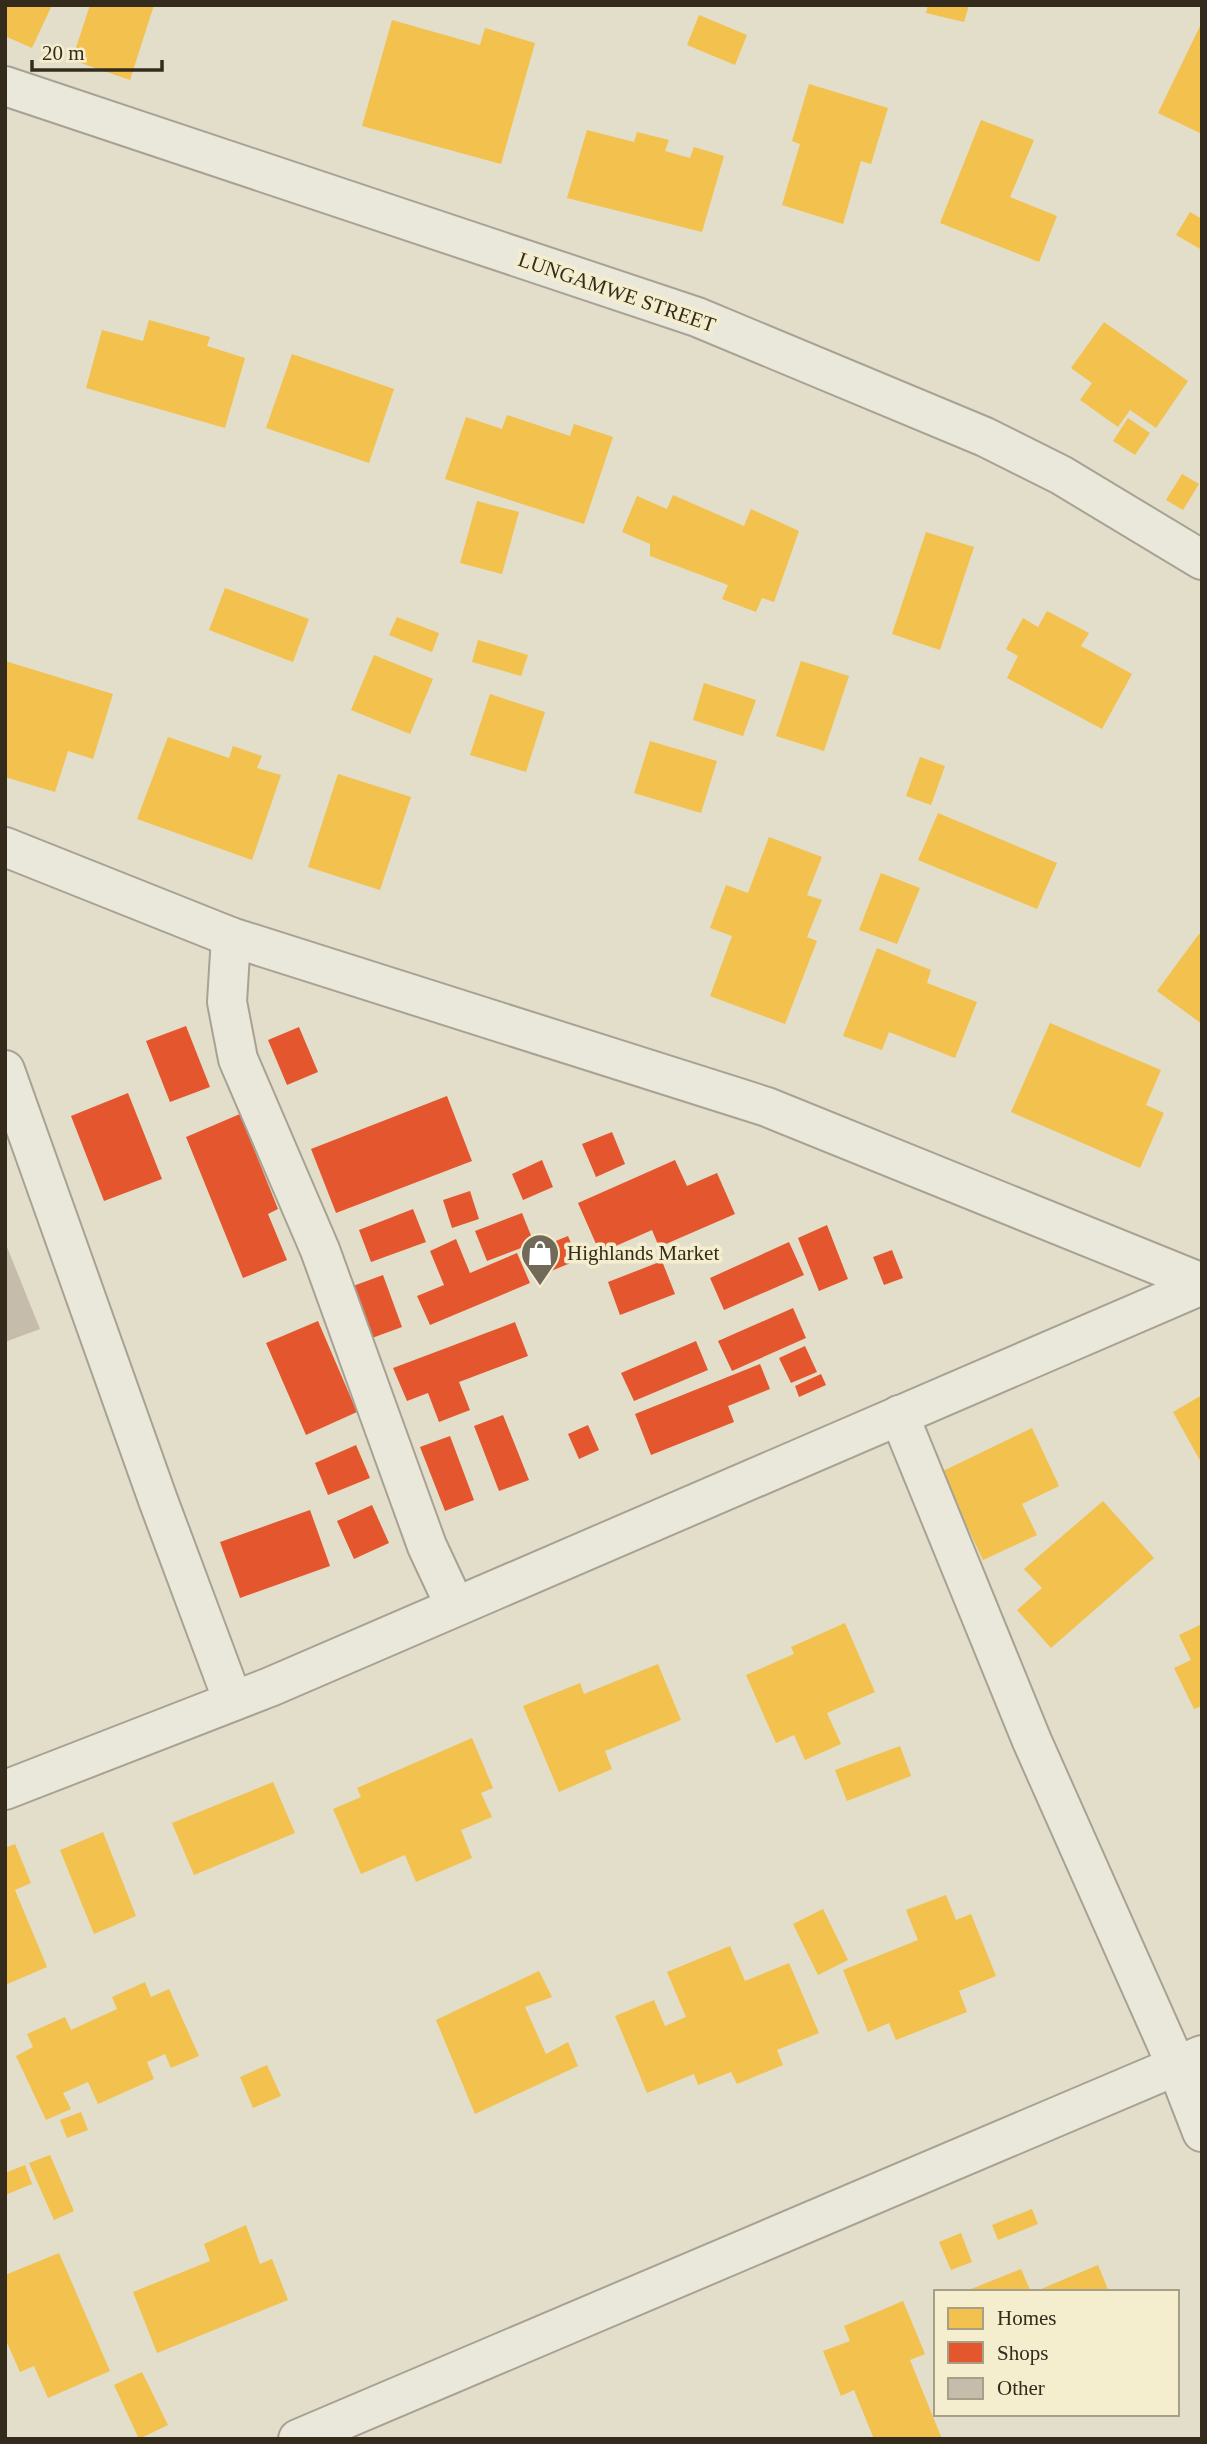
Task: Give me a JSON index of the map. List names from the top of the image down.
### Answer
{
  "streets": {
    "street": ["LUNGAMWE STREET"]
  },
  "places": {
    "shop": ["Highlands Market"]
  },
  "legend": ["Homes", "Shops", "Other"],
  "scale_bar": "20 m"
}
